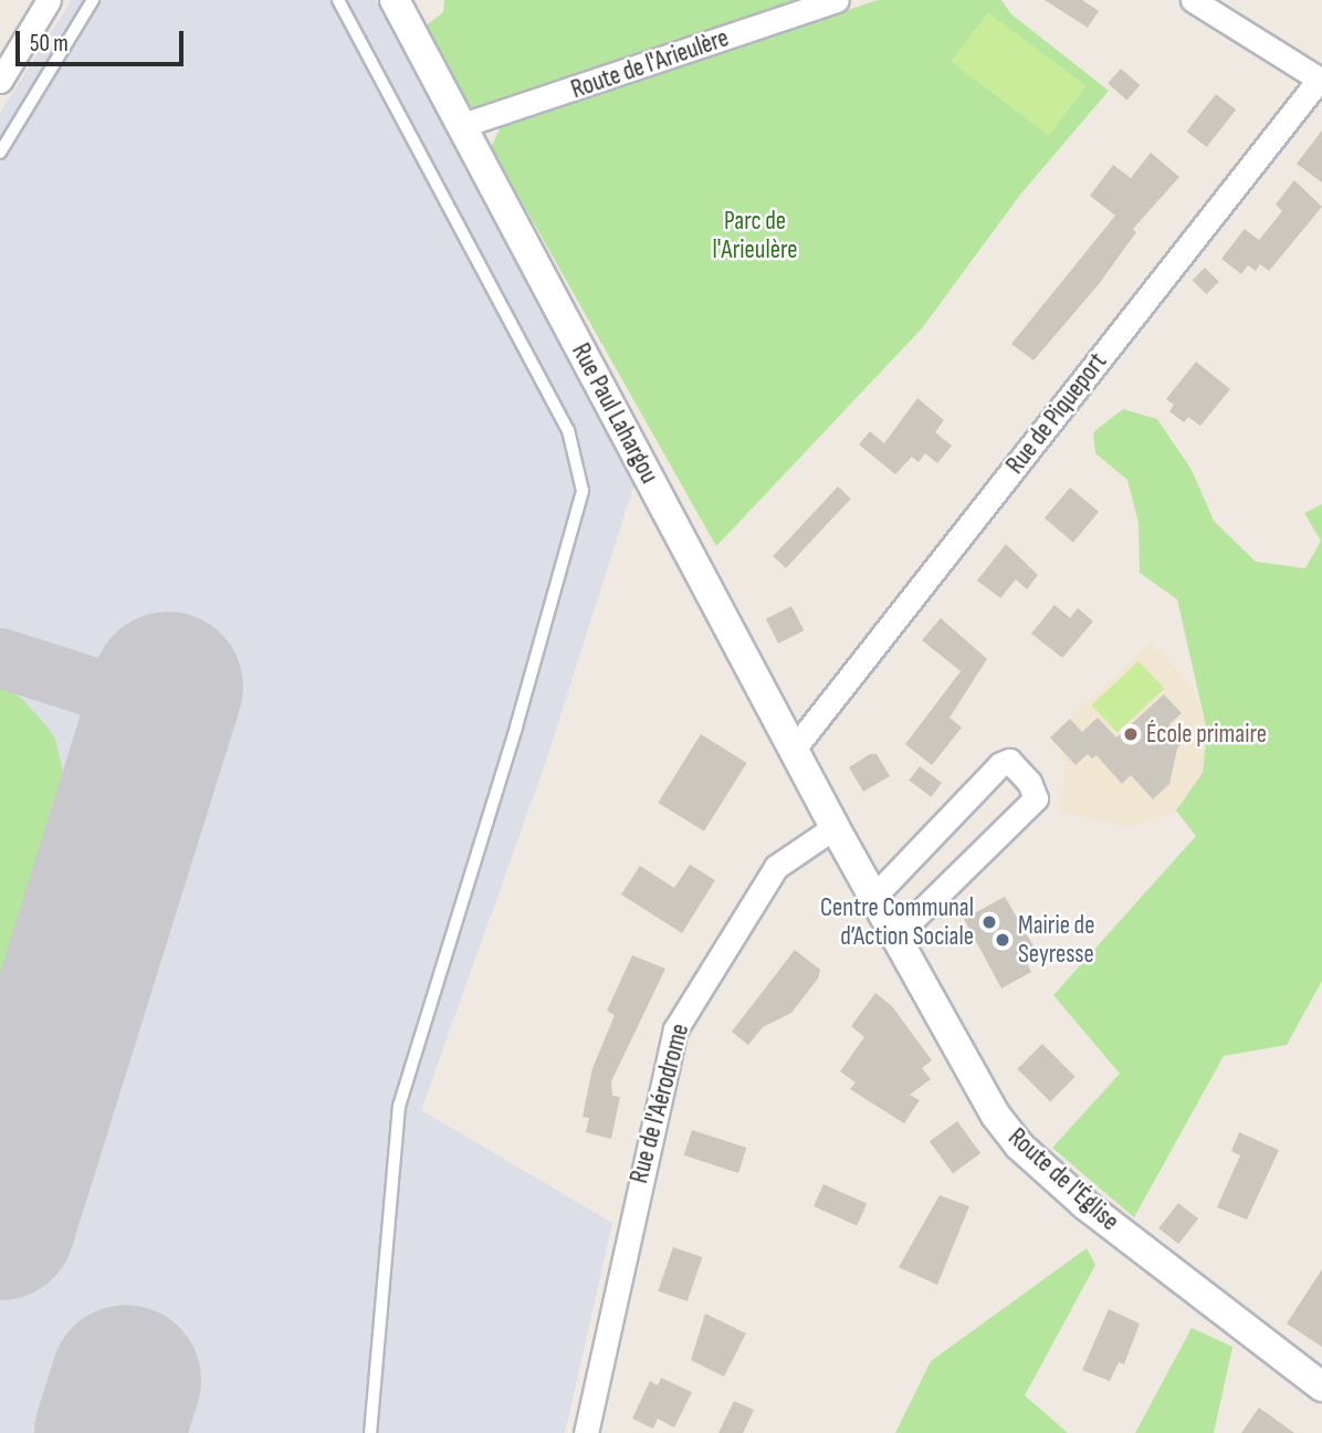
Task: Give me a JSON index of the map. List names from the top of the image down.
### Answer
{
  "streets": {
    "street": [
      "Route de l'Arieulère",
      "Rue Paul Lahargou",
      "Rue de Piqueport",
      "Rue de l'Aérodrome",
      "Route de l'Église"
    ]
  },
  "crossings": [
    ["Route de l'Arieulère", "Rue Paul Lahargou"],
    ["Rue Paul Lahargou", "Rue de Piqueport"],
    ["Rue Paul Lahargou", "Rue de l'Aérodrome"],
    ["Rue Paul Lahargou", "Route de l'Église"],
    ["Rue de l'Aérodrome", "Route de l'Église"]
  ],
  "parks": ["Parc de l'Arieulère"],
  "places": ["École primaire", "Centre Communal d’Action Sociale", "Mairie de Seyresse"],
  "scale_bar": "50 m"
}
